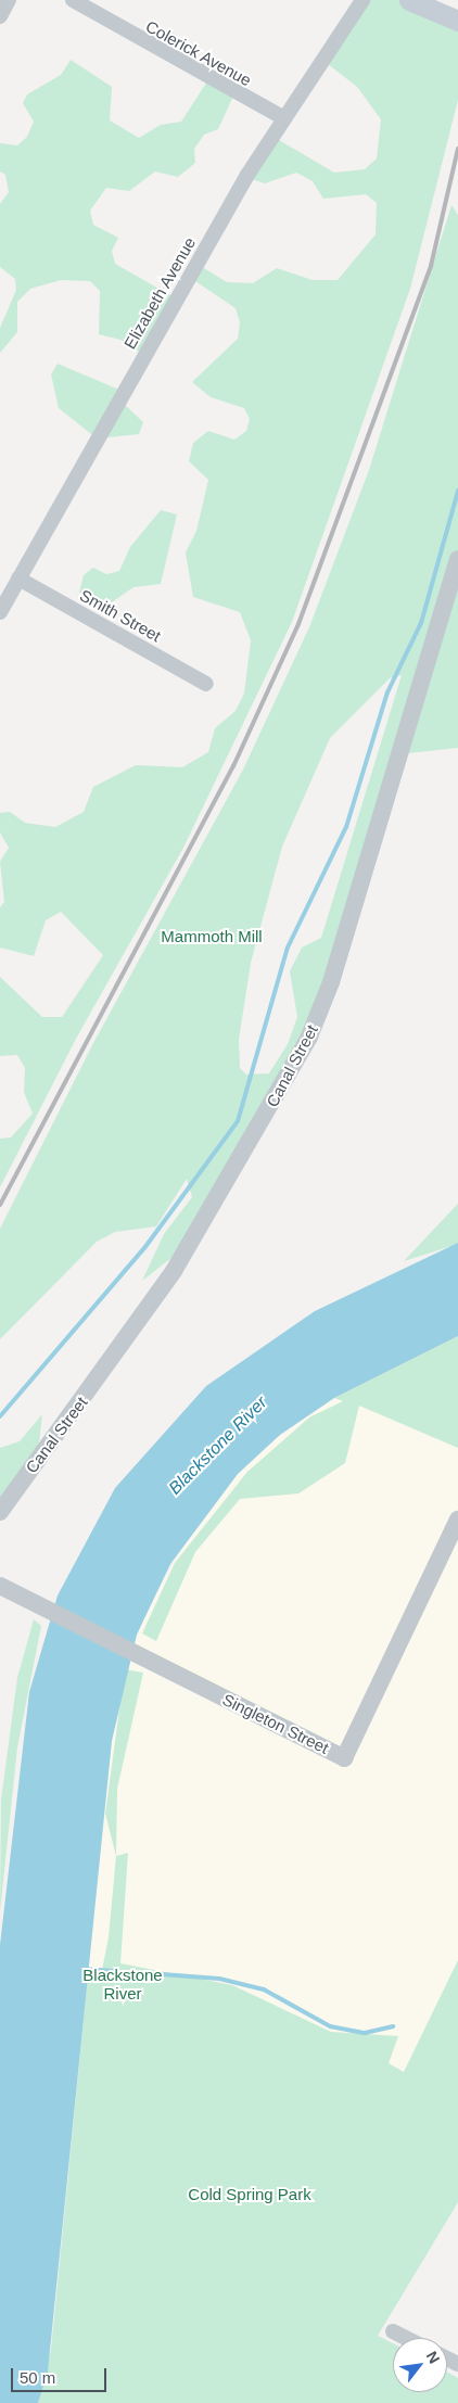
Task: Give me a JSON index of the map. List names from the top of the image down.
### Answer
{
  "streets": {
    "street": [
      "Colerick Avenue",
      "Elizabeth Avenue",
      "Smith Street",
      "Canal Street",
      "Singleton Street"
    ]
  },
  "crossings": [
    ["Colerick Avenue", "Elizabeth Avenue"],
    ["Elizabeth Avenue", "Smith Street"]
  ],
  "water": ["Blackstone River"],
  "parks": ["Mammoth Mill", "Blackstone River", "Cold Spring Park"],
  "scale_bar": "50 m",
  "north": "top right"
}
